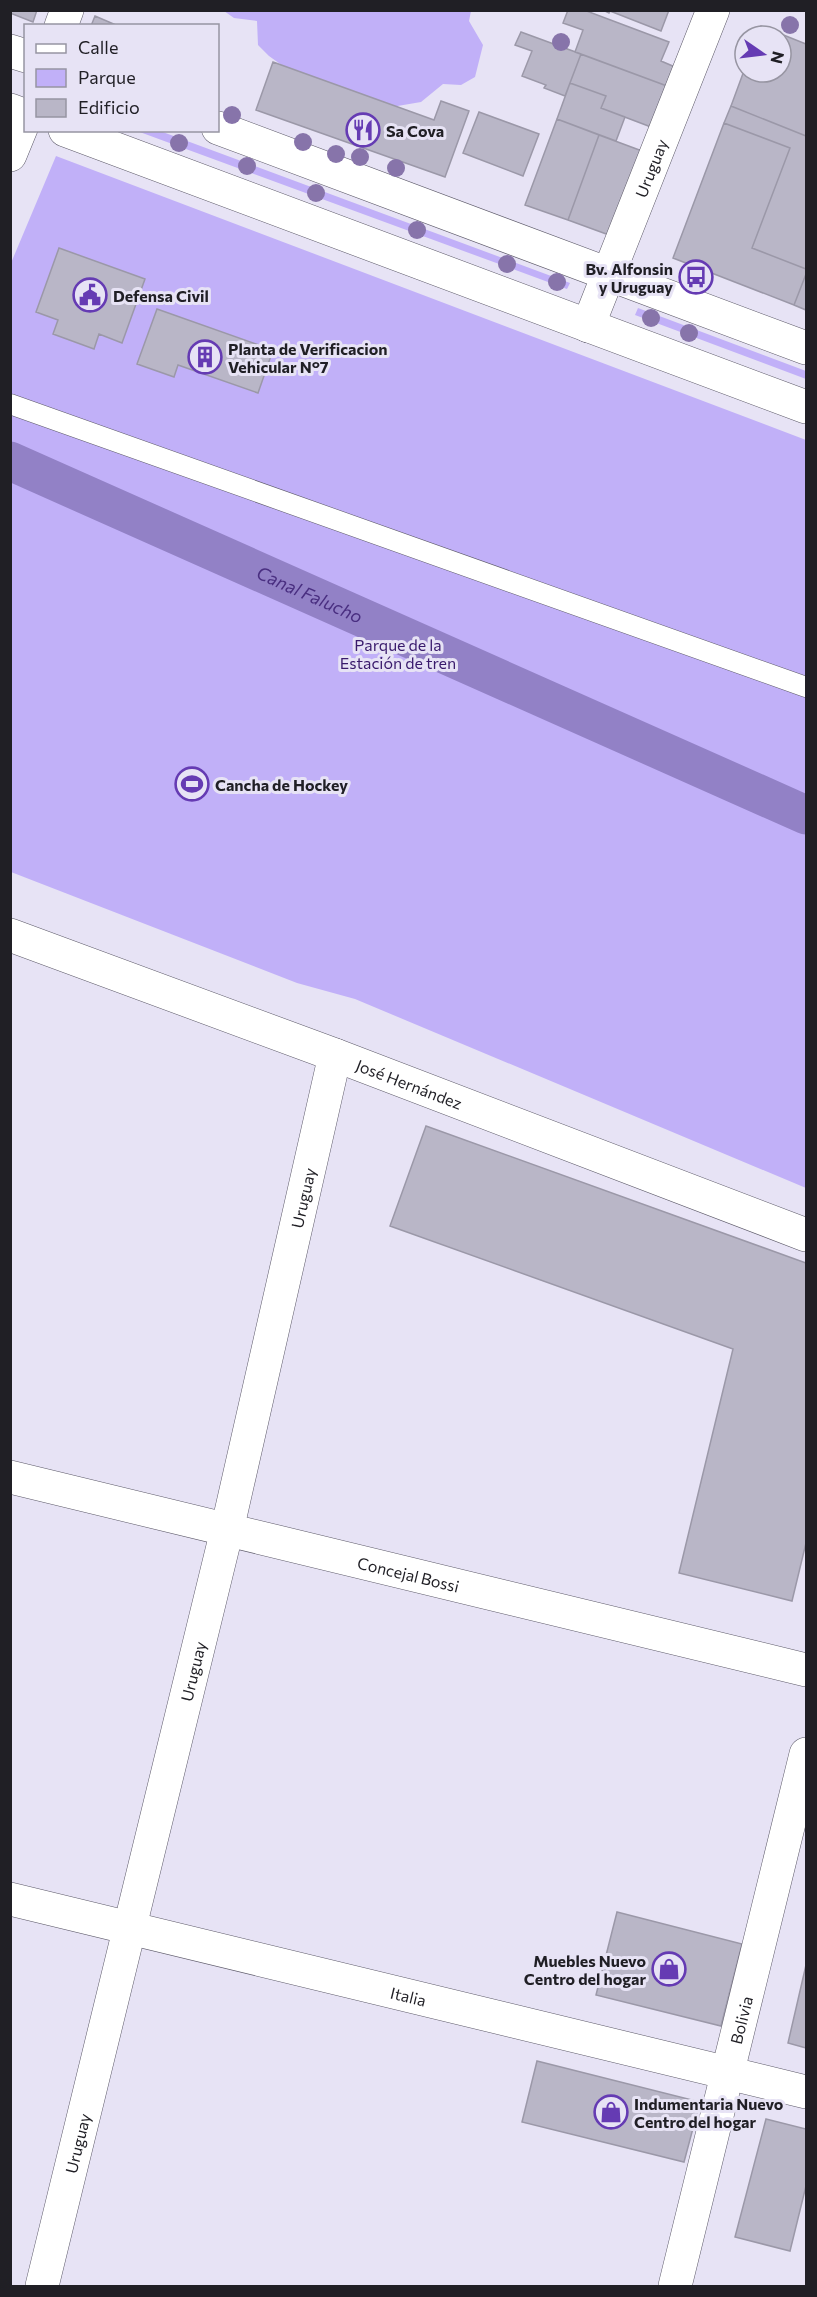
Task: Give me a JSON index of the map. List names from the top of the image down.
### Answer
{
  "streets": {
    "street": [
      "Uruguay",
      "José Hernández",
      "Concejal Bossi",
      "Italia",
      "Bolivia"
    ]
  },
  "crossings": [
    ["Uruguay", "José Hernández"],
    ["Uruguay", "Concejal Bossi"],
    ["Uruguay", "Italia"],
    ["Italia", "Bolivia"]
  ],
  "water": ["Canal Falucho"],
  "parks": ["Parque de la Estación de tren"],
  "places": {
    "restaurant": ["Sa Cova"],
    "bus stop": ["Bv. Alfonsin y Uruguay"],
    "public building": ["Defensa Civil"],
    "building": ["Planta de Verificacion Vehicular N°7"],
    "sports": ["Cancha de Hockey"],
    "shop": ["Muebles Nuevo Centro del hogar", "Indumentaria Nuevo Centro del hogar"]
  },
  "legend": ["Calle", "Parque", "Edificio"],
  "north": "right"
}
